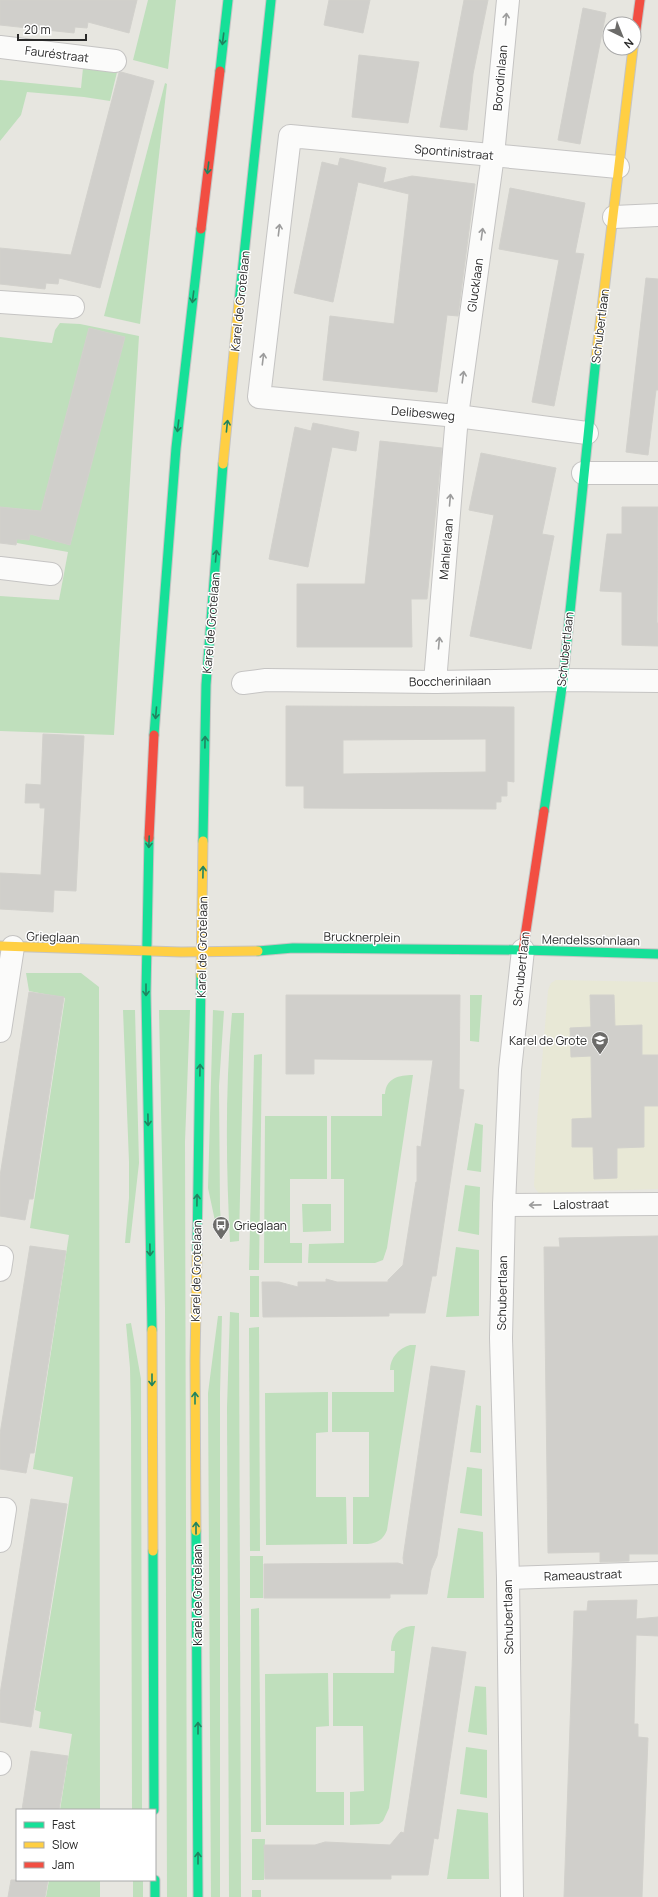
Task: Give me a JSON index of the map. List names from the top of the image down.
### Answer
{
  "streets": {
    "main road": [
      "Karel de Grotelaan",
      "Schubertlaan",
      "Grieglaan",
      "Brucknerplein",
      "Mendelssohnlaan"
    ],
    "street": [
      "Fauréstraat",
      "Borodinlaan",
      "Spontinistraat",
      "Glucklaan",
      "Delibesweg",
      "Mahlerlaan",
      "Boccherinilaan",
      "Lalostraat",
      "Rameaustraat"
    ]
  },
  "crossings": [
    ["Borodinlaan", "Spontinistraat"],
    ["Borodinlaan", "Glucklaan"],
    ["Spontinistraat", "Glucklaan"],
    ["Spontinistraat", "Schubertlaan"],
    ["Spontinistraat", "Delibesweg"],
    ["Glucklaan", "Delibesweg"],
    ["Glucklaan", "Mahlerlaan"],
    ["Karel de Grotelaan", "Grieglaan"],
    ["Karel de Grotelaan", "Brucknerplein"],
    ["Schubertlaan", "Delibesweg"],
    ["Schubertlaan", "Boccherinilaan"],
    ["Schubertlaan", "Brucknerplein"],
    ["Schubertlaan", "Mendelssohnlaan"],
    ["Schubertlaan", "Lalostraat"],
    ["Schubertlaan", "Rameaustraat"],
    ["Delibesweg", "Mahlerlaan"],
    ["Mahlerlaan", "Boccherinilaan"],
    ["Grieglaan", "Brucknerplein"],
    ["Brucknerplein", "Mendelssohnlaan"]
  ],
  "one_way": [
    "Borodinlaan",
    "Glucklaan",
    "Mahlerlaan",
    "Lalostraat"
  ],
  "places": {
    "school or university": ["Karel de Grote"],
    "bus stop": ["Grieglaan"]
  },
  "legend": ["Fast", "Slow", "Jam"],
  "scale_bar": "20 m",
  "north": "bottom right"
}
